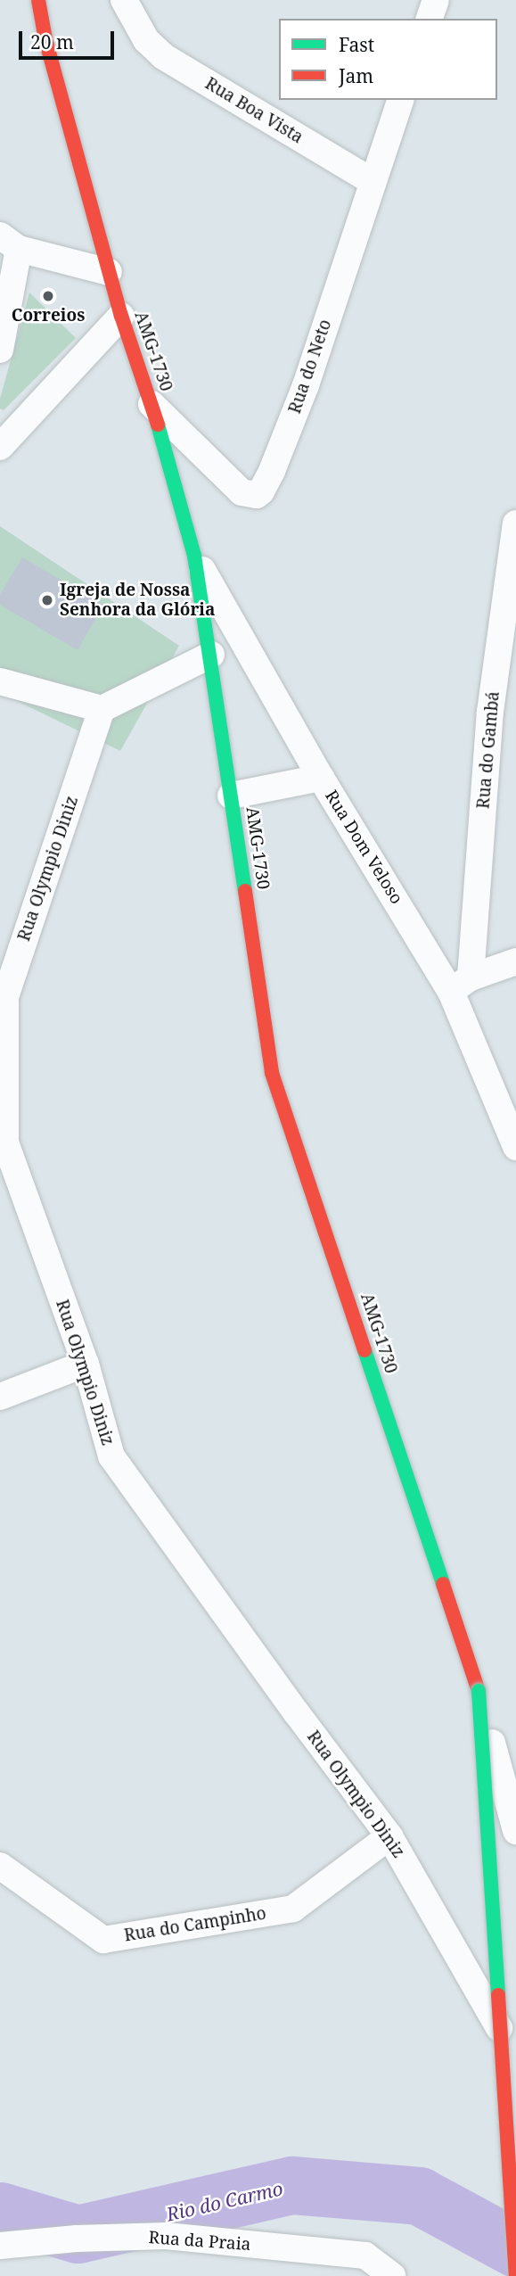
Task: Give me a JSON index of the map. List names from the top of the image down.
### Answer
{
  "streets": {
    "main road": ["AMG-1730"],
    "street": [
      "Rua Boa Vista",
      "Rua do Neto",
      "Rua do Gambá",
      "Rua Dom Veloso",
      "Rua Olympio Diniz",
      "Rua do Campinho",
      "Rua da Praia"
    ]
  },
  "crossings": [
    ["Rua Boa Vista", "Rua do Neto"],
    ["AMG-1730", "Rua do Neto"],
    ["AMG-1730", "Rua Dom Veloso"],
    ["Rua do Gambá", "Rua Dom Veloso"],
    ["Rua Olympio Diniz", "Rua do Campinho"]
  ],
  "water": ["Rio do Carmo"],
  "places": ["Correios", "Igreja de Nossa Senhora da Glória"],
  "legend": ["Fast", "Jam"],
  "scale_bar": "20 m"
}
